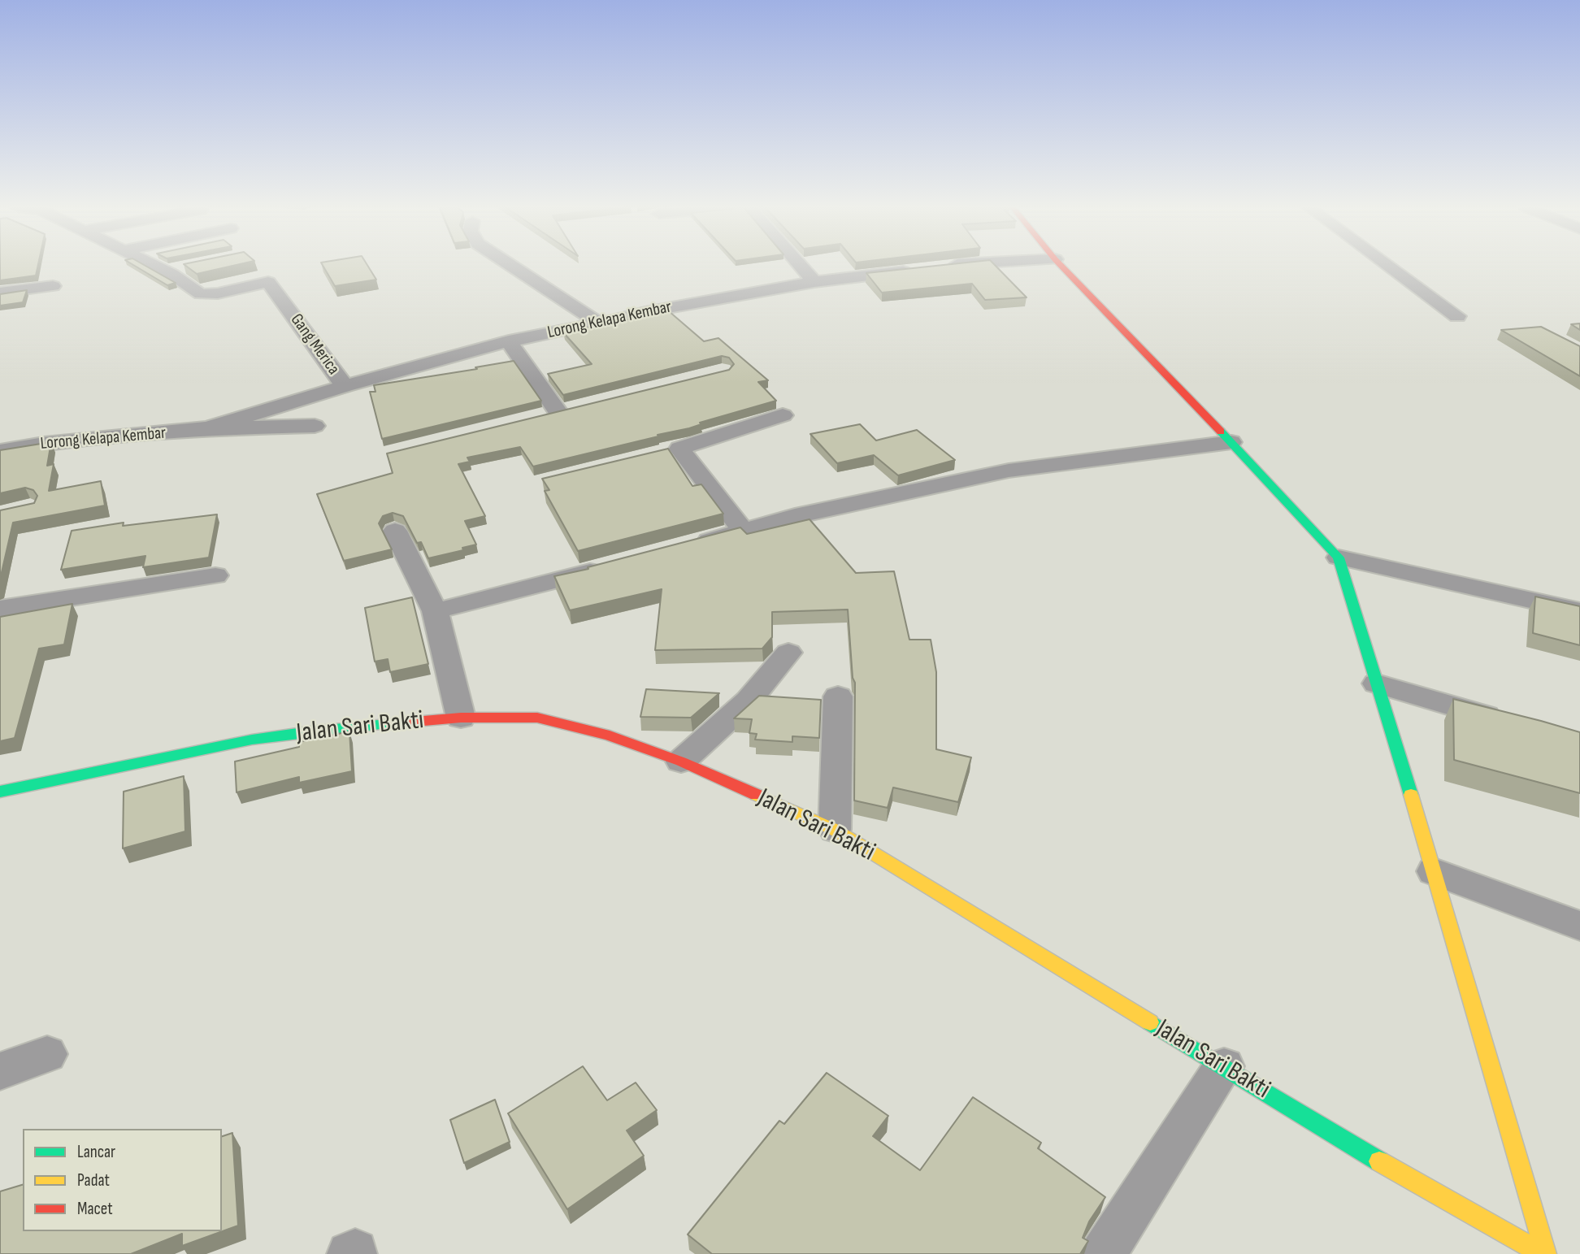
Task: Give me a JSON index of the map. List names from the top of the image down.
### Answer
{
  "streets": {
    "street": ["Lorong Kelapa Kembar", "Gang Merica", "Jalan Sari Bakti"]
  },
  "crossings": [
    ["Lorong Kelapa Kembar", "Gang Merica"]
  ],
  "legend": ["Lancar", "Padat", "Macet"]
}
